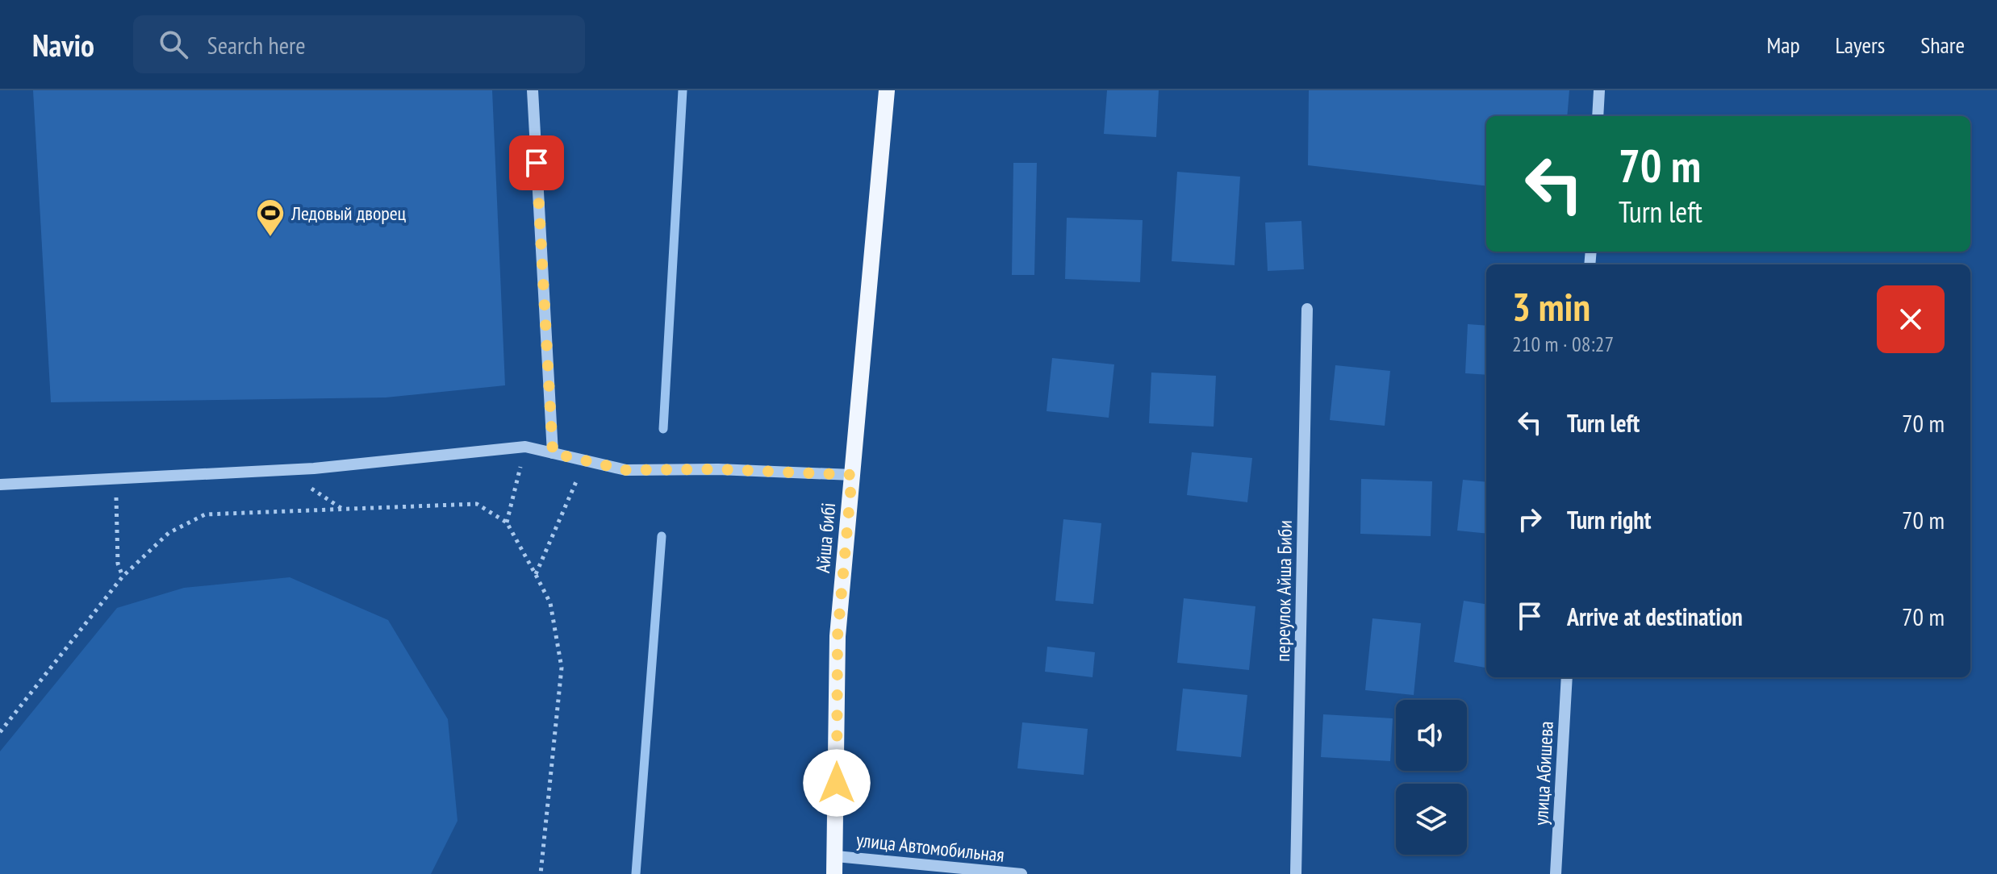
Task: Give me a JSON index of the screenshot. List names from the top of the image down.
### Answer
{
  "streets": {
    "main road": ["Айша бибі"],
    "street": ["переулок Айша Биби", "улица Абишева", "улица Автомобильная"]
  },
  "crossings": [
    ["Айша бибі", "улица Автомобильная"]
  ],
  "places": {
    "sports": ["Ледовый дворец"]
  },
  "page": {
    "header": "Navio",
    "search": "Search here",
    "nav": ["Map", "Layers", "Share"],
    "turn": ["70 m", "Turn left"],
    "heading": ["3 min", "210 m · 08:27"],
    "list": [
      {
        "name": "Turn left",
        "value": "70 m"
      },
      {
        "name": "Turn right",
        "value": "70 m"
      },
      {
        "name": "Arrive at destination",
        "value": "70 m"
      }
    ]
  }
}
